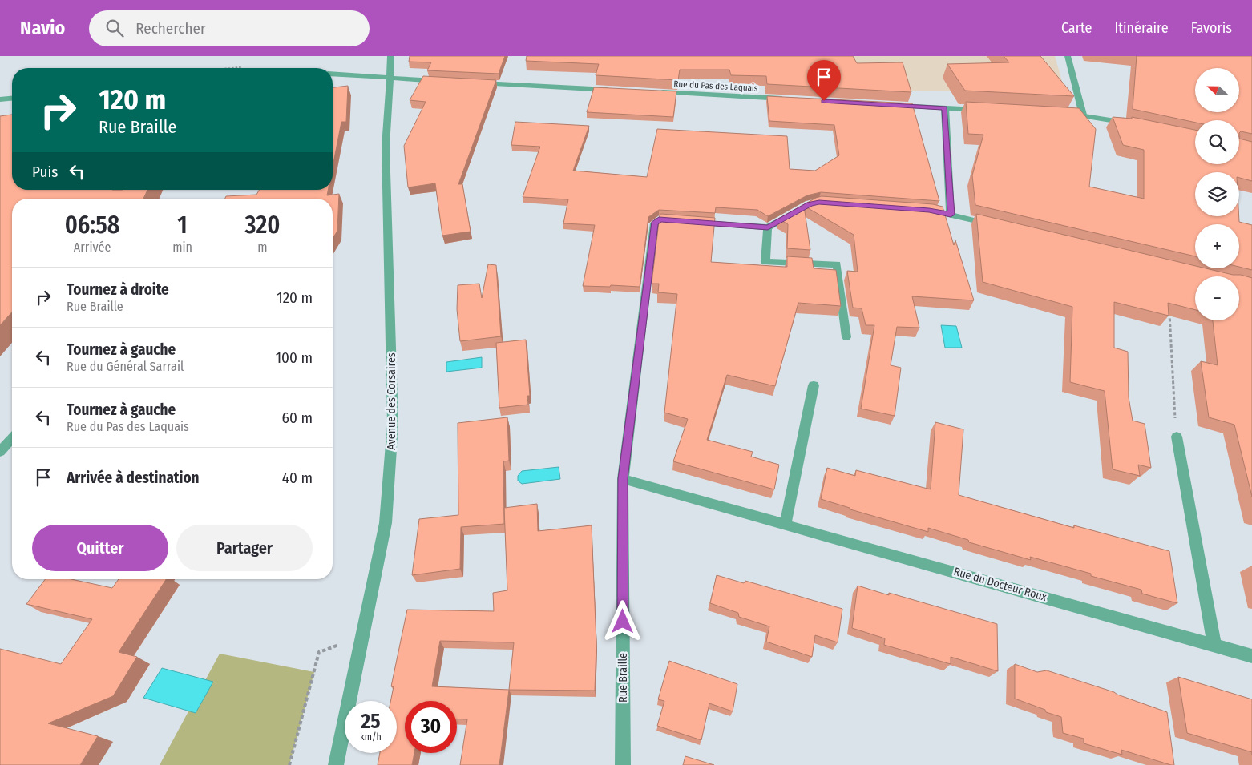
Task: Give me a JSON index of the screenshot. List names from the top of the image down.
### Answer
{
  "streets": {
    "street": [
      "Rue du Pas des Laquais",
      "Avenue des Corsaires",
      "Rue du Docteur Roux",
      "Rue Braille"
    ]
  },
  "crossings": [
    ["Rue du Docteur Roux", "Rue Braille"]
  ],
  "north": "left",
  "page": {
    "header": "Navio",
    "search": "Rechercher",
    "nav": ["Carte", "Itinéraire", "Favoris"],
    "map_buttons": ["+", "−"],
    "turn": ["120 m", "Rue Braille"],
    "then": "Puis",
    "eta": [
      "06:58",
      "Arrivée",
      "1",
      "min",
      "320",
      "m"
    ],
    "list": [
      {
        "name": "Tournez à droite",
        "note": "Rue Braille",
        "value": "120 m"
      },
      {
        "name": "Tournez à gauche",
        "note": "Rue du Général Sarrail",
        "value": "100 m"
      },
      {
        "name": "Tournez à gauche",
        "note": "Rue du Pas des Laquais",
        "value": "60 m"
      },
      {
        "name": "Arrivée à destination",
        "value": "40 m"
      }
    ],
    "buttons": ["Quitter", "Partager"],
    "speed": "25 km/h",
    "limit": "30"
  }
}
